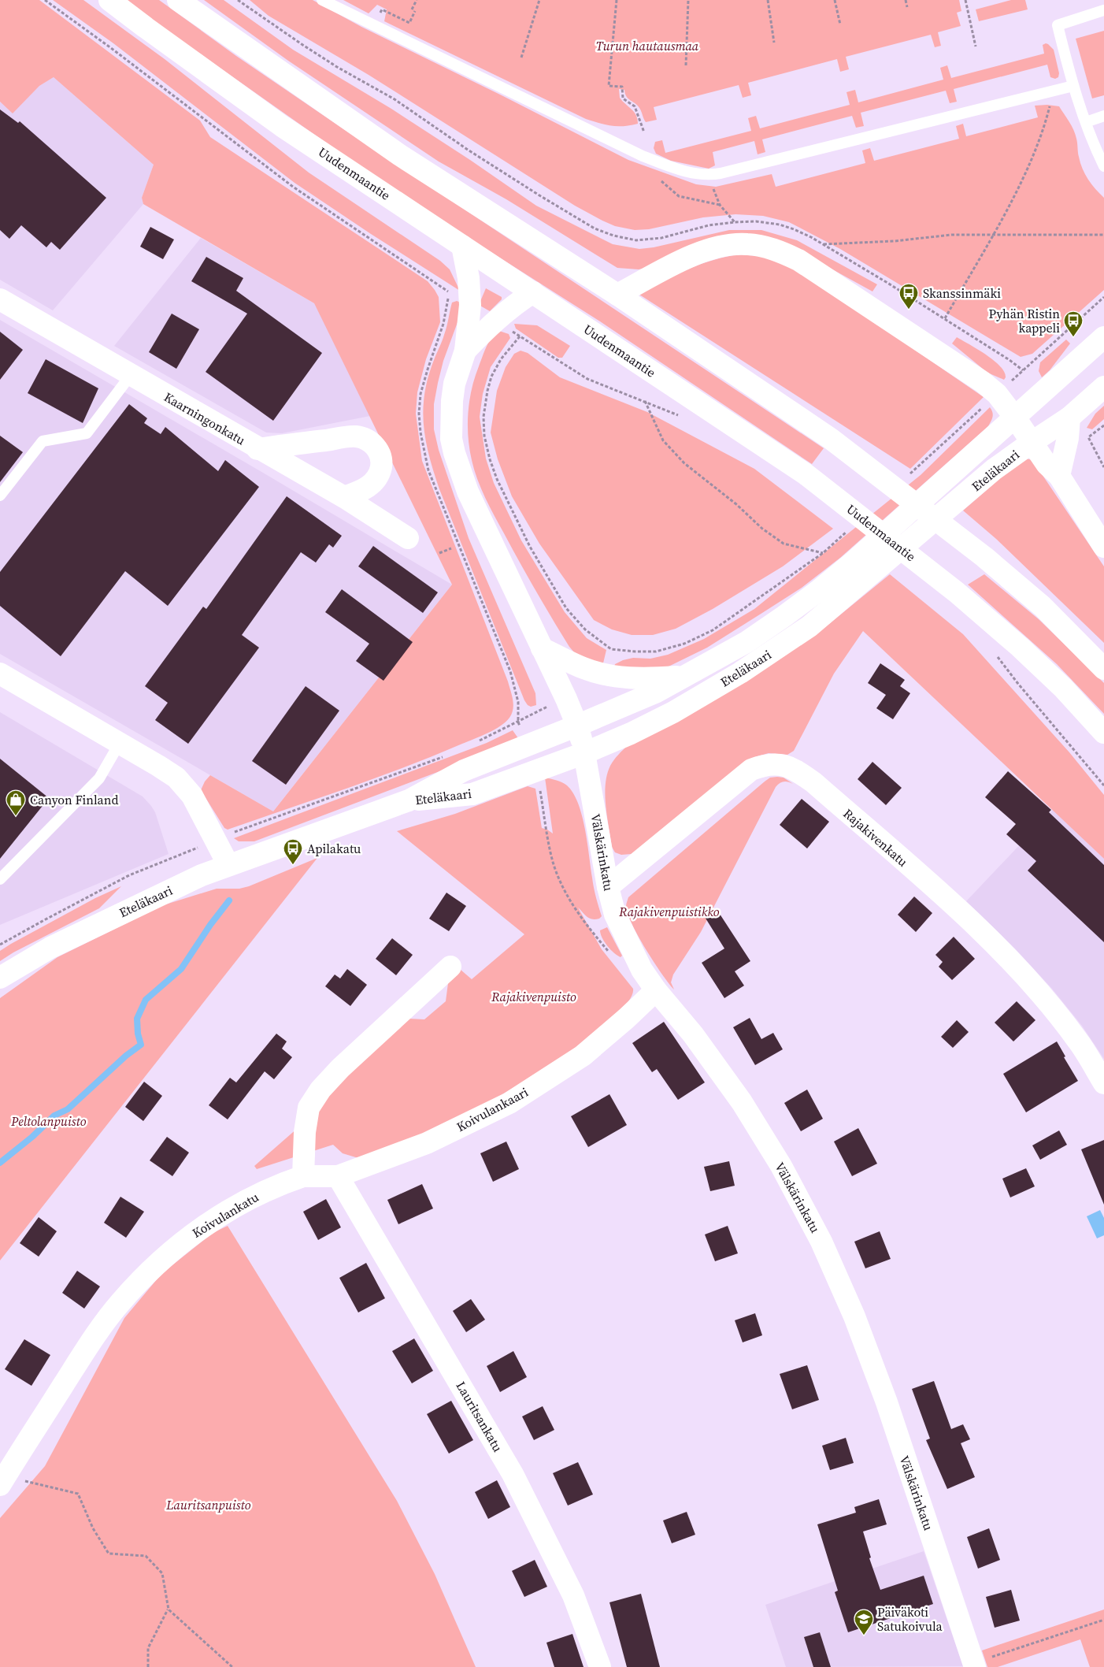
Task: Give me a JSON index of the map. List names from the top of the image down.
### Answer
{
  "streets": {
    "main road": [
      "Uudenmaantie",
      "Kaarningonkatu",
      "Eteläkaari",
      "Rajakivenkatu",
      "Välskärinkatu",
      "Koivulankaari",
      "Koivulankatu",
      "Lauritsankatu"
    ]
  },
  "crossings": [
    ["Eteläkaari", "Välskärinkatu"],
    ["Rajakivenkatu", "Välskärinkatu"],
    ["Välskärinkatu", "Koivulankaari"],
    ["Koivulankaari", "Koivulankatu"],
    ["Koivulankaari", "Lauritsankatu"]
  ],
  "parks": [
    "Turun hautausmaa",
    "Rajakivenpuistikko",
    "Rajakivenpuisto",
    "Peltolanpuisto",
    "Lauritsanpuisto"
  ],
  "places": {
    "bus stop": ["Skanssinmäki", "Pyhän Ristin kappeli", "Apilakatu"],
    "shop": ["Canyon Finland"],
    "school or university": ["Päiväkoti Satukoivula"]
  }
}
